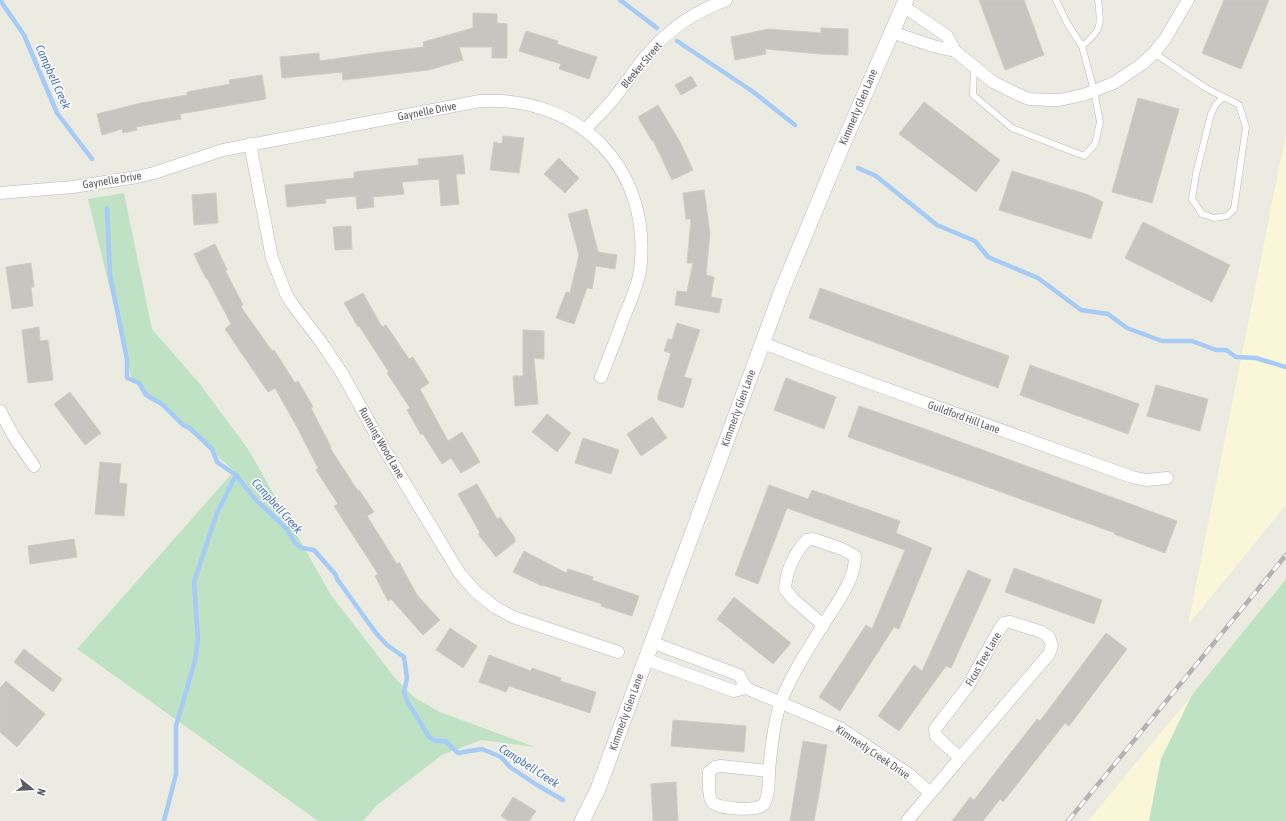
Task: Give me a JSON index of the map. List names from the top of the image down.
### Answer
{
  "streets": {
    "street": [
      "Bleeker Street",
      "Kimmerly Glen Lane",
      "Gaynelle Drive",
      "Guildford Hill Lane",
      "Running Wood Lane",
      "Ficus Tree Lane",
      "Kimmerly Creek Drive"
    ]
  },
  "crossings": [
    ["Bleeker Street", "Gaynelle Drive"],
    ["Kimmerly Glen Lane", "Guildford Hill Lane"],
    ["Kimmerly Glen Lane", "Kimmerly Creek Drive"],
    ["Gaynelle Drive", "Running Wood Lane"],
    ["Ficus Tree Lane", "Kimmerly Creek Drive"]
  ],
  "water": ["Campbell Creek"],
  "north": "right"
}
